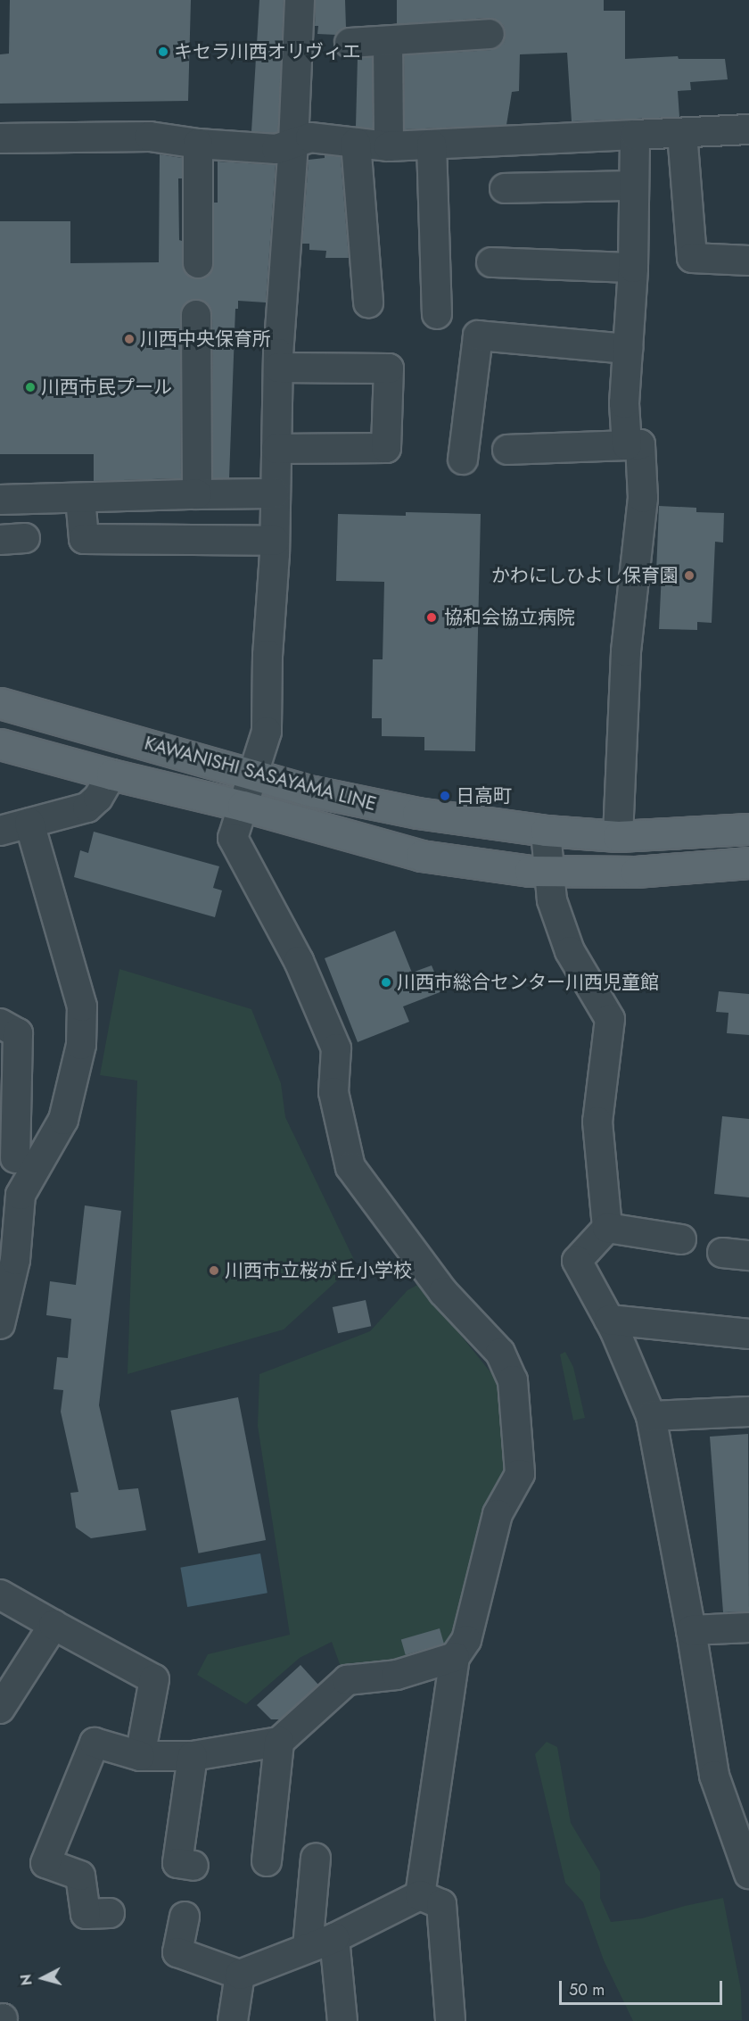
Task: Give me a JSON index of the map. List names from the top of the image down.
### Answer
{
  "streets": {
    "main road": ["KAWANISHI SASAYAMA LINE"]
  },
  "places": [
    "キセラ川西オリヴィエ",
    "川西中央保育所",
    "川西市民プール",
    "かわにしひよし保育園",
    "協和会協立病院",
    "日高町",
    "川西市総合センター川西児童館",
    "川西市立桜が丘小学校"
  ],
  "scale_bar": "50 m",
  "north": "left"
}
